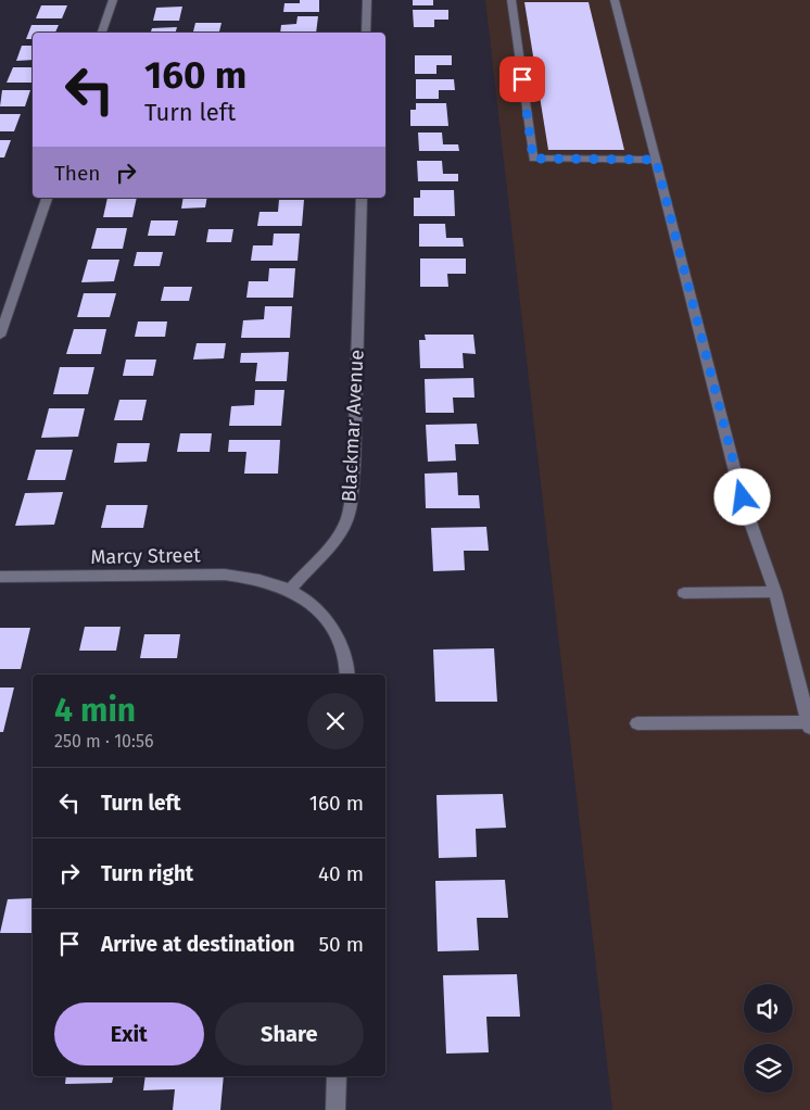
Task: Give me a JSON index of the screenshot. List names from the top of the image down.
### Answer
{
  "streets": {
    "street": ["Blackmar Avenue", "Marcy Street"]
  },
  "crossings": [
    ["Blackmar Avenue", "Marcy Street"]
  ],
  "page": {
    "turn": ["160 m", "Turn left"],
    "then": "Then",
    "heading": ["4 min", "250 m · 10:56"],
    "list": [
      {
        "name": "Turn left",
        "value": "160 m"
      },
      {
        "name": "Turn right",
        "value": "40 m"
      },
      {
        "name": "Arrive at destination",
        "value": "50 m"
      }
    ],
    "buttons": ["Exit", "Share"]
  }
}
